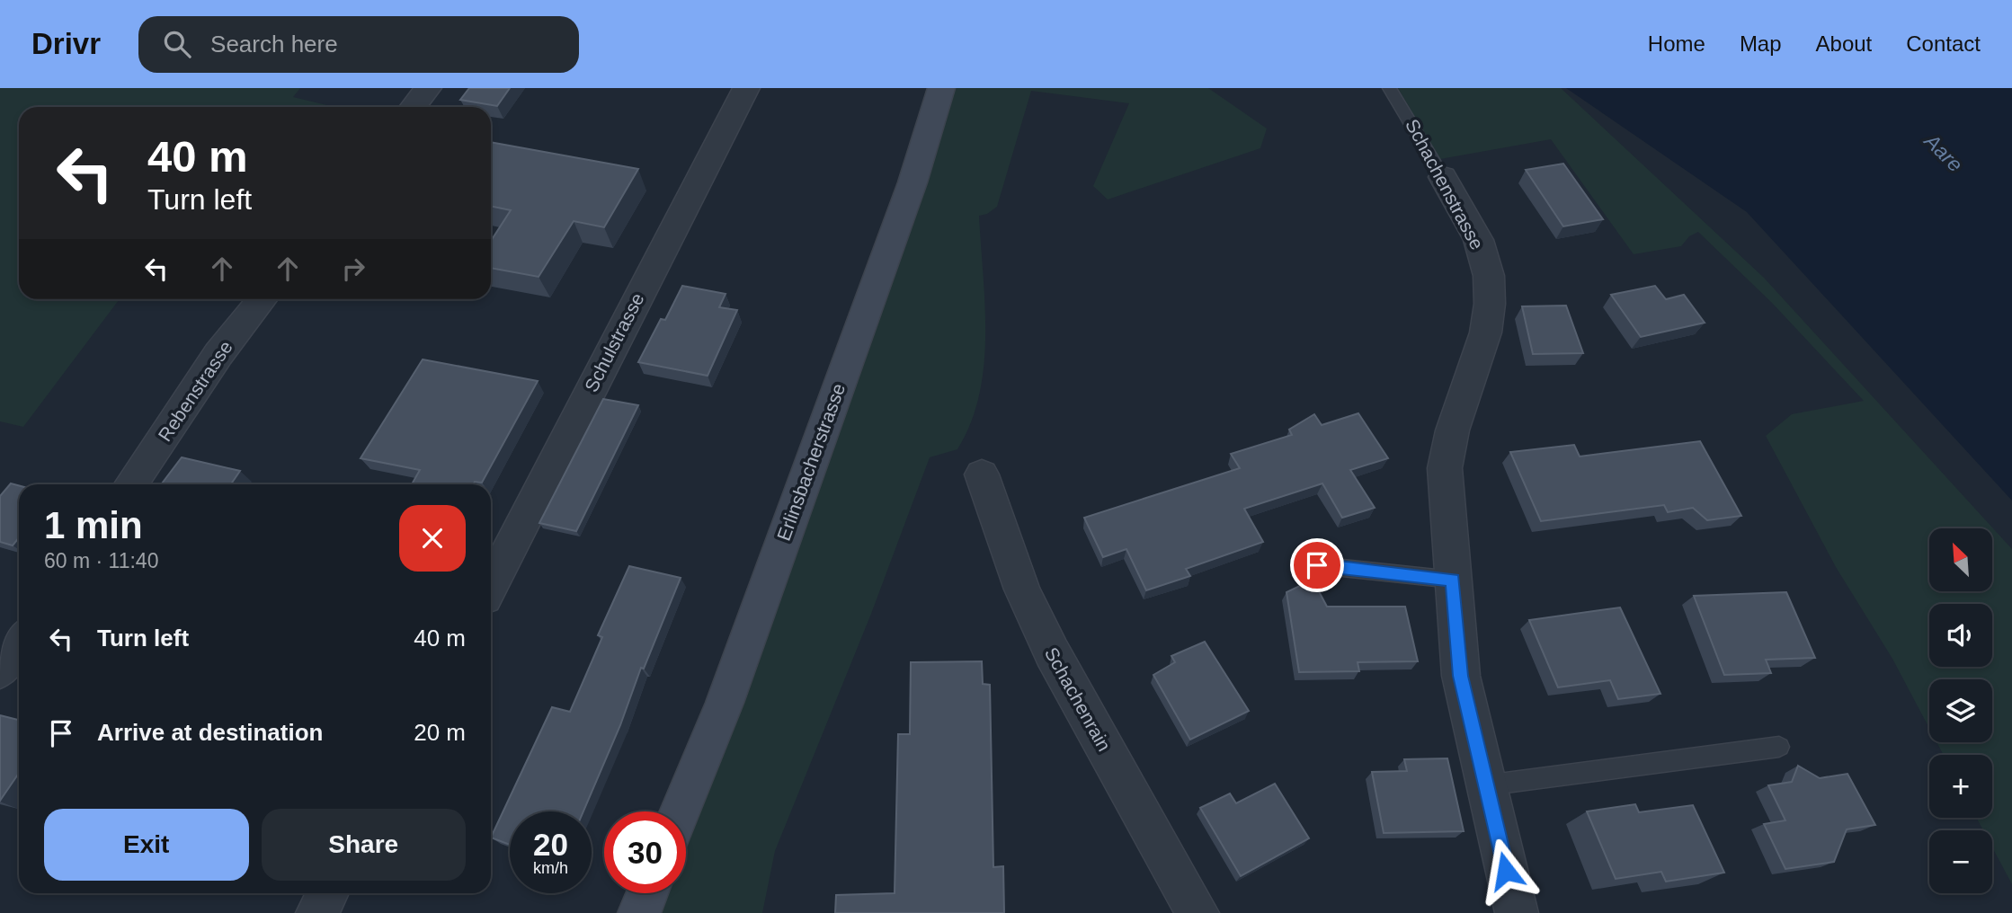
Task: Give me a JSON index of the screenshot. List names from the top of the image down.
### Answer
{
  "streets": {
    "main road": ["Erlinsbacherstrasse"],
    "street": [
      "Schachenstrasse",
      "Schulstrasse",
      "Rebenstrasse",
      "Schachenrain"
    ]
  },
  "water": ["Aare"],
  "north": "top left",
  "page": {
    "header": "Drivr",
    "search": "Search here",
    "nav": [
      "Home",
      "Map",
      "About",
      "Contact"
    ],
    "turn": ["40 m", "Turn left"],
    "heading": ["1 min", "60 m · 11:40"],
    "map_buttons": ["+", "−"],
    "list": [
      {
        "name": "Turn left",
        "value": "40 m"
      },
      {
        "name": "Arrive at destination",
        "value": "20 m"
      }
    ],
    "buttons": ["Exit", "Share"],
    "speed": "20 km/h",
    "limit": "30"
  }
}
